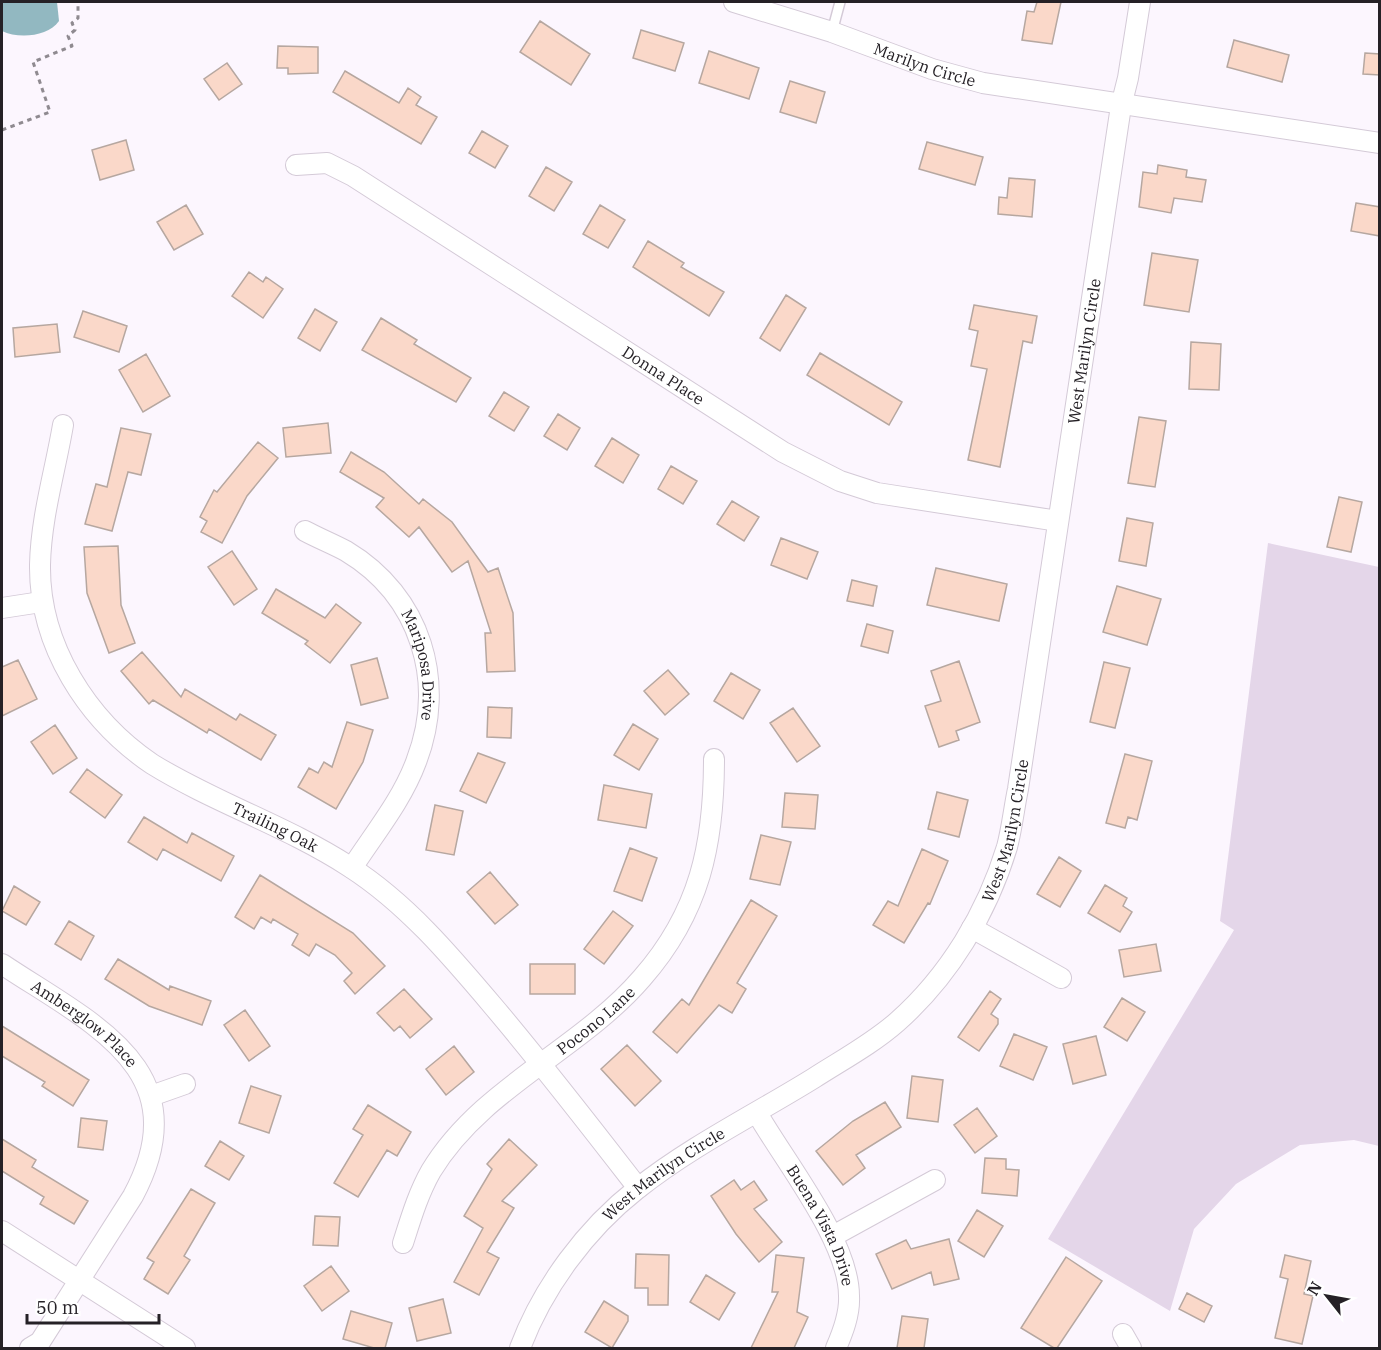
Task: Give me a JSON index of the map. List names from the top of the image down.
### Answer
{
  "streets": {
    "street": [
      "Marilyn Circle",
      "West Marilyn Circle",
      "Donna Place",
      "Mariposa Drive",
      "Trailing Oak",
      "Pocono Lane",
      "Amberglow Place",
      "Buena Vista Drive"
    ]
  },
  "crossings": [
    ["Marilyn Circle", "West Marilyn Circle"],
    ["West Marilyn Circle", "Donna Place"],
    ["West Marilyn Circle", "Trailing Oak"],
    ["West Marilyn Circle", "Buena Vista Drive"],
    ["Mariposa Drive", "Trailing Oak"],
    ["Trailing Oak", "Pocono Lane"]
  ],
  "scale_bar": "50 m",
  "north": "top left"
}
